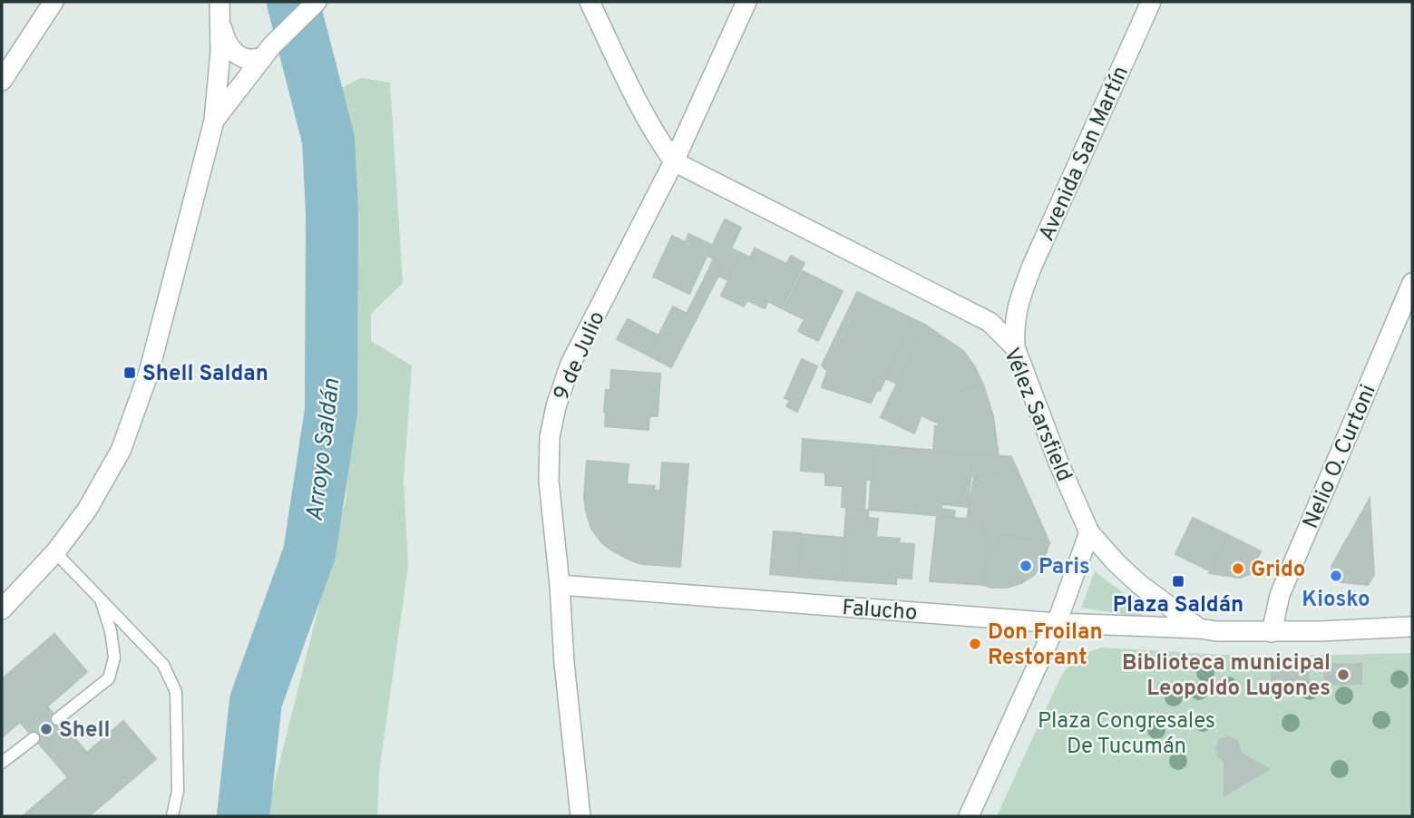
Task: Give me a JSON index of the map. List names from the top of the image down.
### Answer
{
  "streets": {
    "main road": [
      "Avenida San Martín",
      "9 de Julio",
      "Vélez Sarsfield",
      "Nelio O. Curtoni",
      "Falucho"
    ]
  },
  "crossings": [
    ["Avenida San Martín", "Vélez Sarsfield"],
    ["9 de Julio", "Vélez Sarsfield"],
    ["9 de Julio", "Falucho"],
    ["Vélez Sarsfield", "Falucho"]
  ],
  "water": ["Arroyo Saldán"],
  "parks": ["Plaza Congresales De Tucumán"],
  "places": {
    "transit": ["Shell Saldan", "Plaza Saldán"],
    "other": [
      "Paris",
      "Grido",
      "Kiosko",
      "Don Froilan Restorant",
      "Biblioteca municipal Leopoldo Lugones",
      "Shell"
    ]
  }
}
